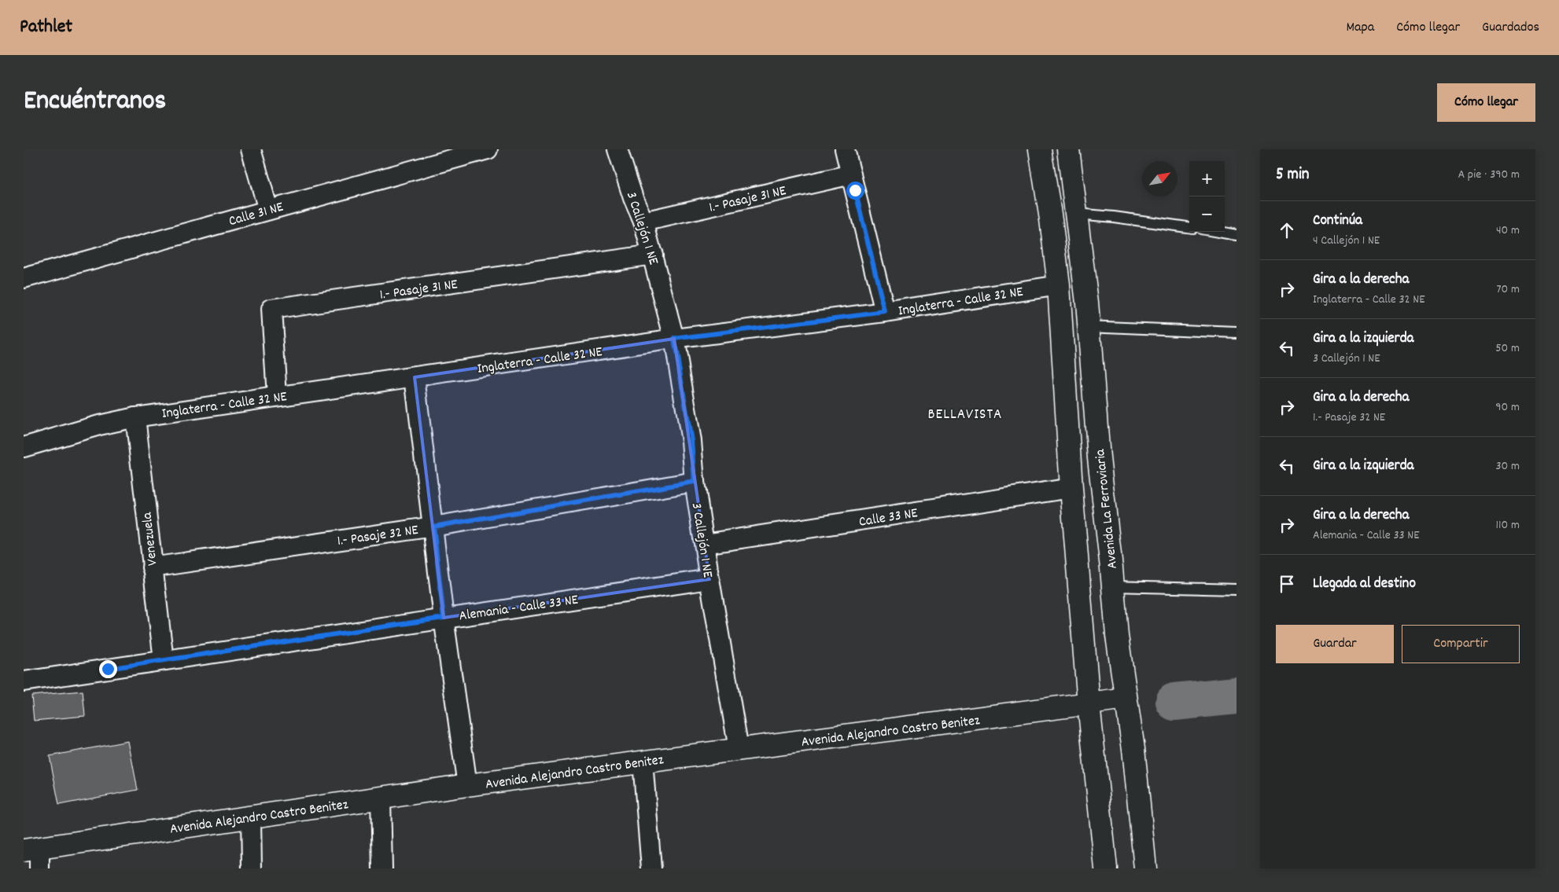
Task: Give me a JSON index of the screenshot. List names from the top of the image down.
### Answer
{
  "streets": {
    "main road": ["Avenida La Ferroviaria", "Avenida Alejandro Castro Benitez"],
    "street": [
      "1.- Pasaje 31 NE",
      "Calle 31 NE",
      "3 Callejón 1 NE",
      "Inglaterra - Calle 32 NE",
      "Calle 33 NE",
      "1.- Pasaje 32 NE",
      "Venezuela",
      "Alemania - Calle 33 NE"
    ]
  },
  "crossings": [
    ["1.- Pasaje 31 NE", "3 Callejón 1 NE"],
    ["1.- Pasaje 31 NE", "Inglaterra - Calle 32 NE"],
    ["3 Callejón 1 NE", "Inglaterra - Calle 32 NE"],
    ["3 Callejón 1 NE", "Calle 33 NE"],
    ["3 Callejón 1 NE", "1.- Pasaje 32 NE"],
    ["3 Callejón 1 NE", "Alemania - Calle 33 NE"],
    ["3 Callejón 1 NE", "Avenida Alejandro Castro Benitez"],
    ["Inglaterra - Calle 32 NE", "Venezuela"],
    ["Avenida La Ferroviaria", "Avenida Alejandro Castro Benitez"],
    ["1.- Pasaje 32 NE", "Venezuela"],
    ["Venezuela", "Alemania - Calle 33 NE"]
  ],
  "districts": ["BELLAVISTA"],
  "north": "top right",
  "page": {
    "header": "Pathlet",
    "nav": ["Mapa", "Cómo llegar", "Guardados"],
    "title": "Encuéntranos",
    "buttons": [
      "Cómo llegar",
      ["Guardar", "Compartir"]
    ],
    "heading": ["5 min", "A pie · 390 m"],
    "map_buttons": ["+", "−"],
    "list": [
      ["Continúa", "4 Callejón 1 NE", "40 m"],
      ["Gira a la derecha", "Inglaterra - Calle 32 NE", "70 m"],
      ["Gira a la izquierda", "3 Callejón 1 NE", "50 m"],
      ["Gira a la derecha", "1.- Pasaje 32 NE", "90 m"],
      ["Gira a la izquierda", "30 m"],
      ["Gira a la derecha", "Alemania - Calle 33 NE", "110 m"],
      "Llegada al destino"
    ]
  }
}
